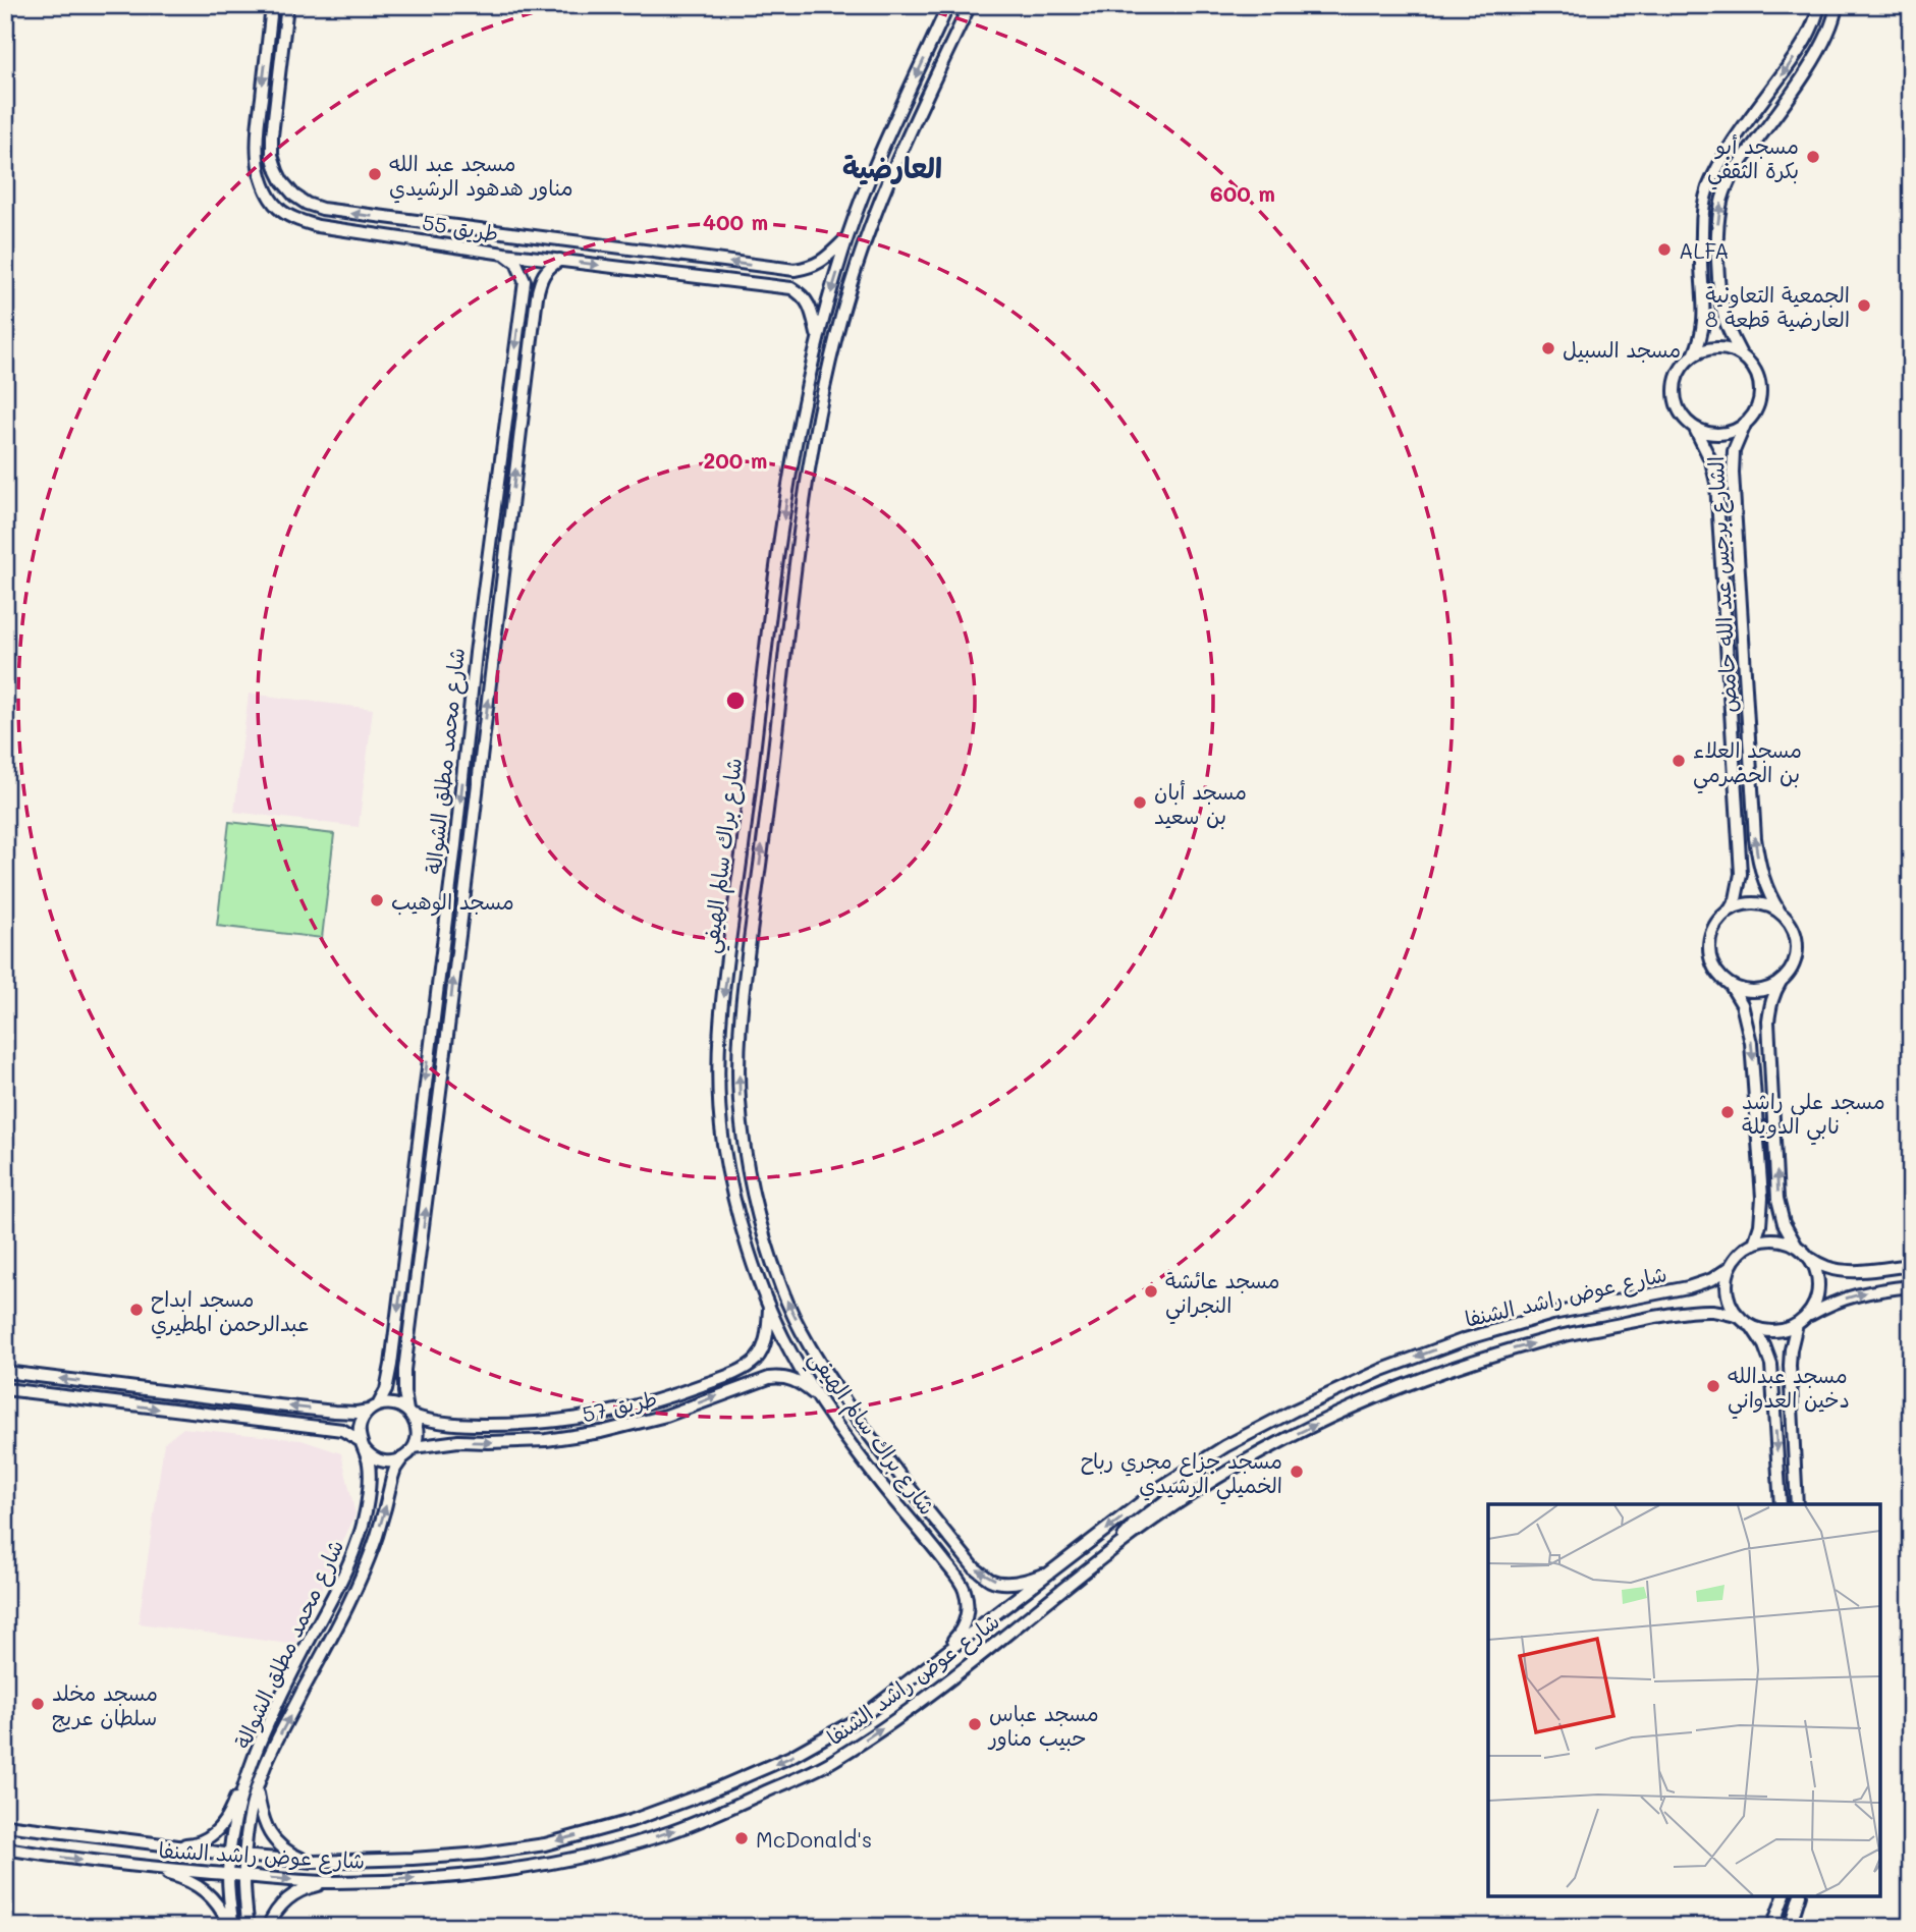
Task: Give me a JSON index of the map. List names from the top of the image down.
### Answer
{
  "streets": {
    "street": [
      "طريق 55",
      "الشارع برجس عبد الله حامض",
      "شارع محمد مطلق الشوالة",
      "شارع براك سالم الهيفي",
      "شارع عوض راشد الشنفا",
      "طريق 57"
    ]
  },
  "crossings": [
    ["طريق 55", "شارع محمد مطلق الشوالة"],
    ["طريق 55", "شارع براك سالم الهيفي"],
    ["شارع محمد مطلق الشوالة", "شارع عوض راشد الشنفا"],
    ["شارع محمد مطلق الشوالة", "طريق 57"],
    ["شارع براك سالم الهيفي", "شارع عوض راشد الشنفا"],
    ["شارع براك سالم الهيفي", "طريق 57"]
  ],
  "districts": ["العارضية"],
  "places": [
    "مسجد أبو بكرة الثقفي",
    "مسجد عبد الله مناور هدهود الرشيدي",
    "ALFA",
    "الجمعية التعاونية العارضية قطعة 8",
    "مسجد السبيل",
    "مسجد العلاء بن الحضرمي",
    "مسجد أبان بن سعيد",
    "مسجد الوهيب",
    "مسجد علي راشد نابي الدويلة",
    "مسجد عائشة النجراني",
    "مسجد ابداح عبدالرحمن المطيري",
    "مسجد عبدالله دخين العدواني",
    "مسجد جزاع مجري رباح الخميلي الرشيدي",
    "مسجد مخلد سلطان عريج",
    "مسجد عباس حبيب مناور",
    "McDonald's"
  ],
  "rings": ["600 m", "400 m", "200 m"]
}
